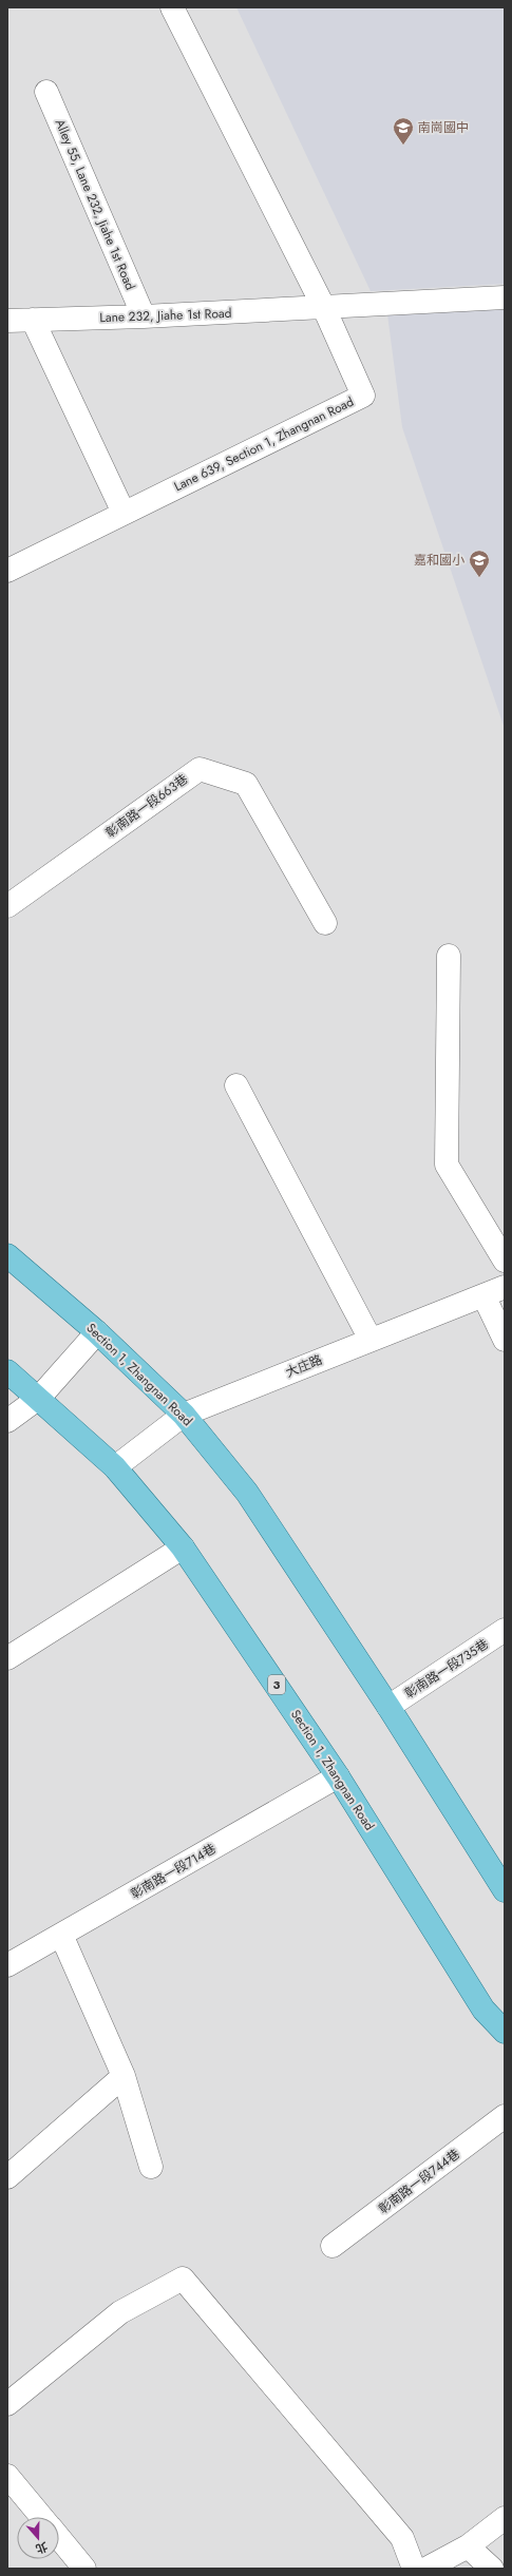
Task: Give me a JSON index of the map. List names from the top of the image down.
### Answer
{
  "streets": {
    "main road": ["Section 1, Zhangnan Road", "3"],
    "lane": [
      "Alley 55, Lane 232, Jiahe 1st Road",
      "Lane 232, Jiahe 1st Road",
      "Lane 639, Section 1, Zhangnan Road",
      "彰南路一段663巷",
      "大庄路",
      "彰南路一段735巷",
      "彰南路一段714巷",
      "彰南路一段744巷"
    ]
  },
  "crossings": [
    ["Alley 55, Lane 232, Jiahe 1st Road", "Lane 232, Jiahe 1st Road"],
    ["Lane 232, Jiahe 1st Road", "Lane 639, Section 1, Zhangnan Road"],
    ["大庄路", "Section 1, Zhangnan Road"],
    ["Section 1, Zhangnan Road", "彰南路一段735巷"],
    ["Section 1, Zhangnan Road", "彰南路一段714巷"]
  ],
  "places": {
    "school or university": ["南崗國中", "嘉和國小"]
  },
  "north": "bottom"
}
